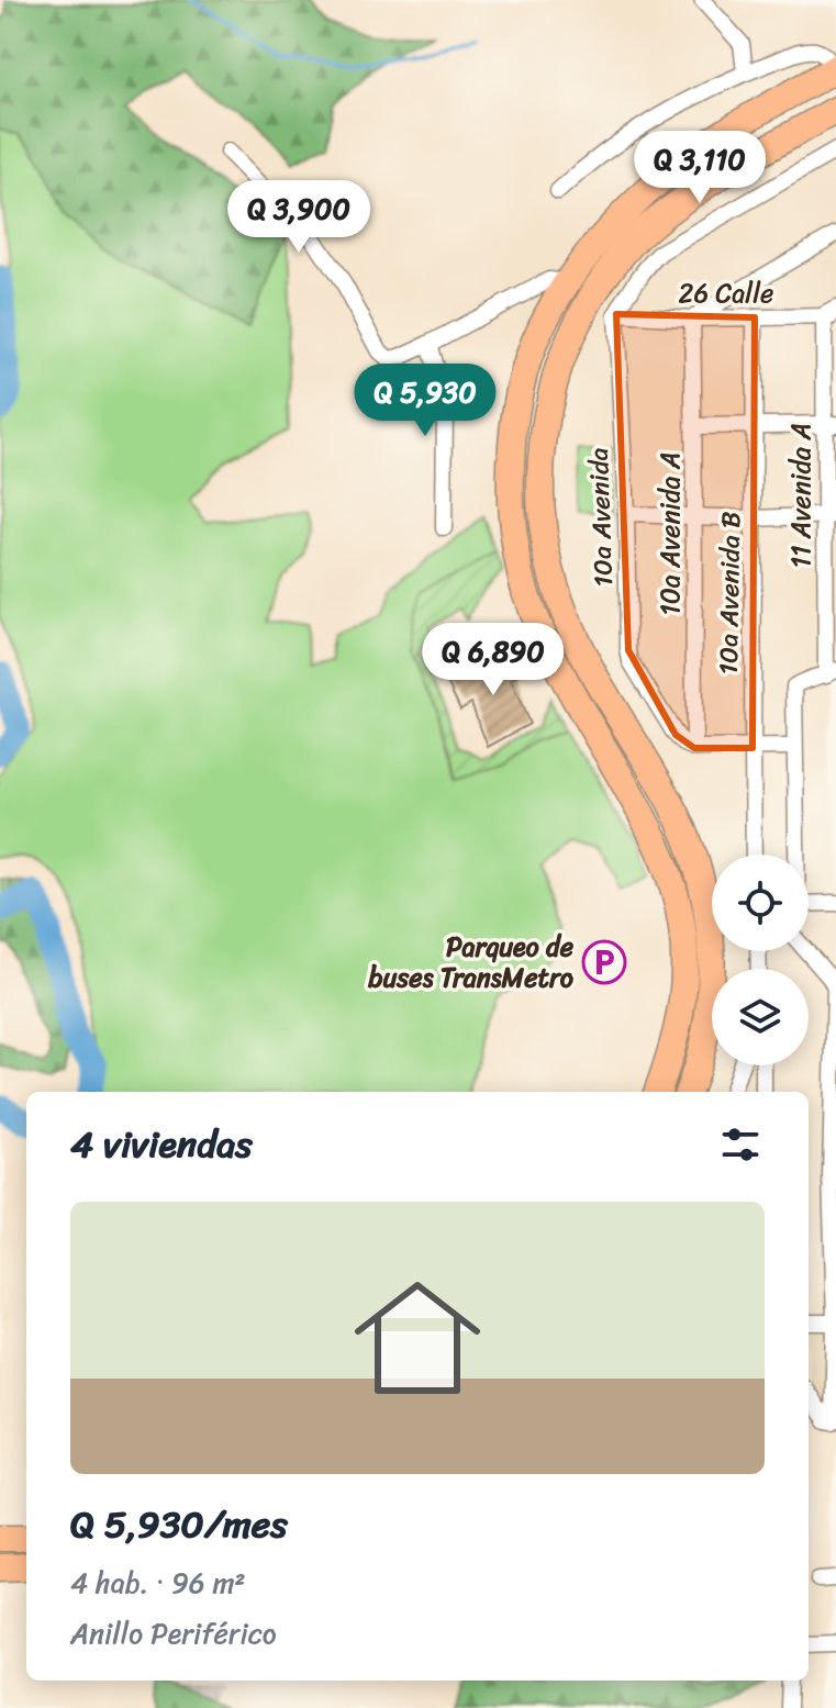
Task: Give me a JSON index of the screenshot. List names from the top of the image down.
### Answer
{
  "streets": {
    "street": [
      "26 Calle",
      "11 Avenida A",
      "10a Avenida",
      "10a Avenida A",
      "10a Avenida B"
    ]
  },
  "crossings": [
    ["26 Calle", "11 Avenida A"],
    ["26 Calle", "10a Avenida"],
    ["26 Calle", "10a Avenida A"],
    ["26 Calle", "10a Avenida B"],
    ["10a Avenida", "10a Avenida A"]
  ],
  "places": {
    "parking": ["Parqueo de buses TransMetro"]
  },
  "page": {
    "price": [
      "Q 3,110",
      "Q 3,900",
      "Q 5,930",
      "Q 6,890"
    ],
    "heading": "4 viviendas",
    "list": [
      {
        "name": "Q 5,930/mes",
        "note": "4 hab. · 96 m² · Anillo Periférico"
      }
    ]
  }
}
